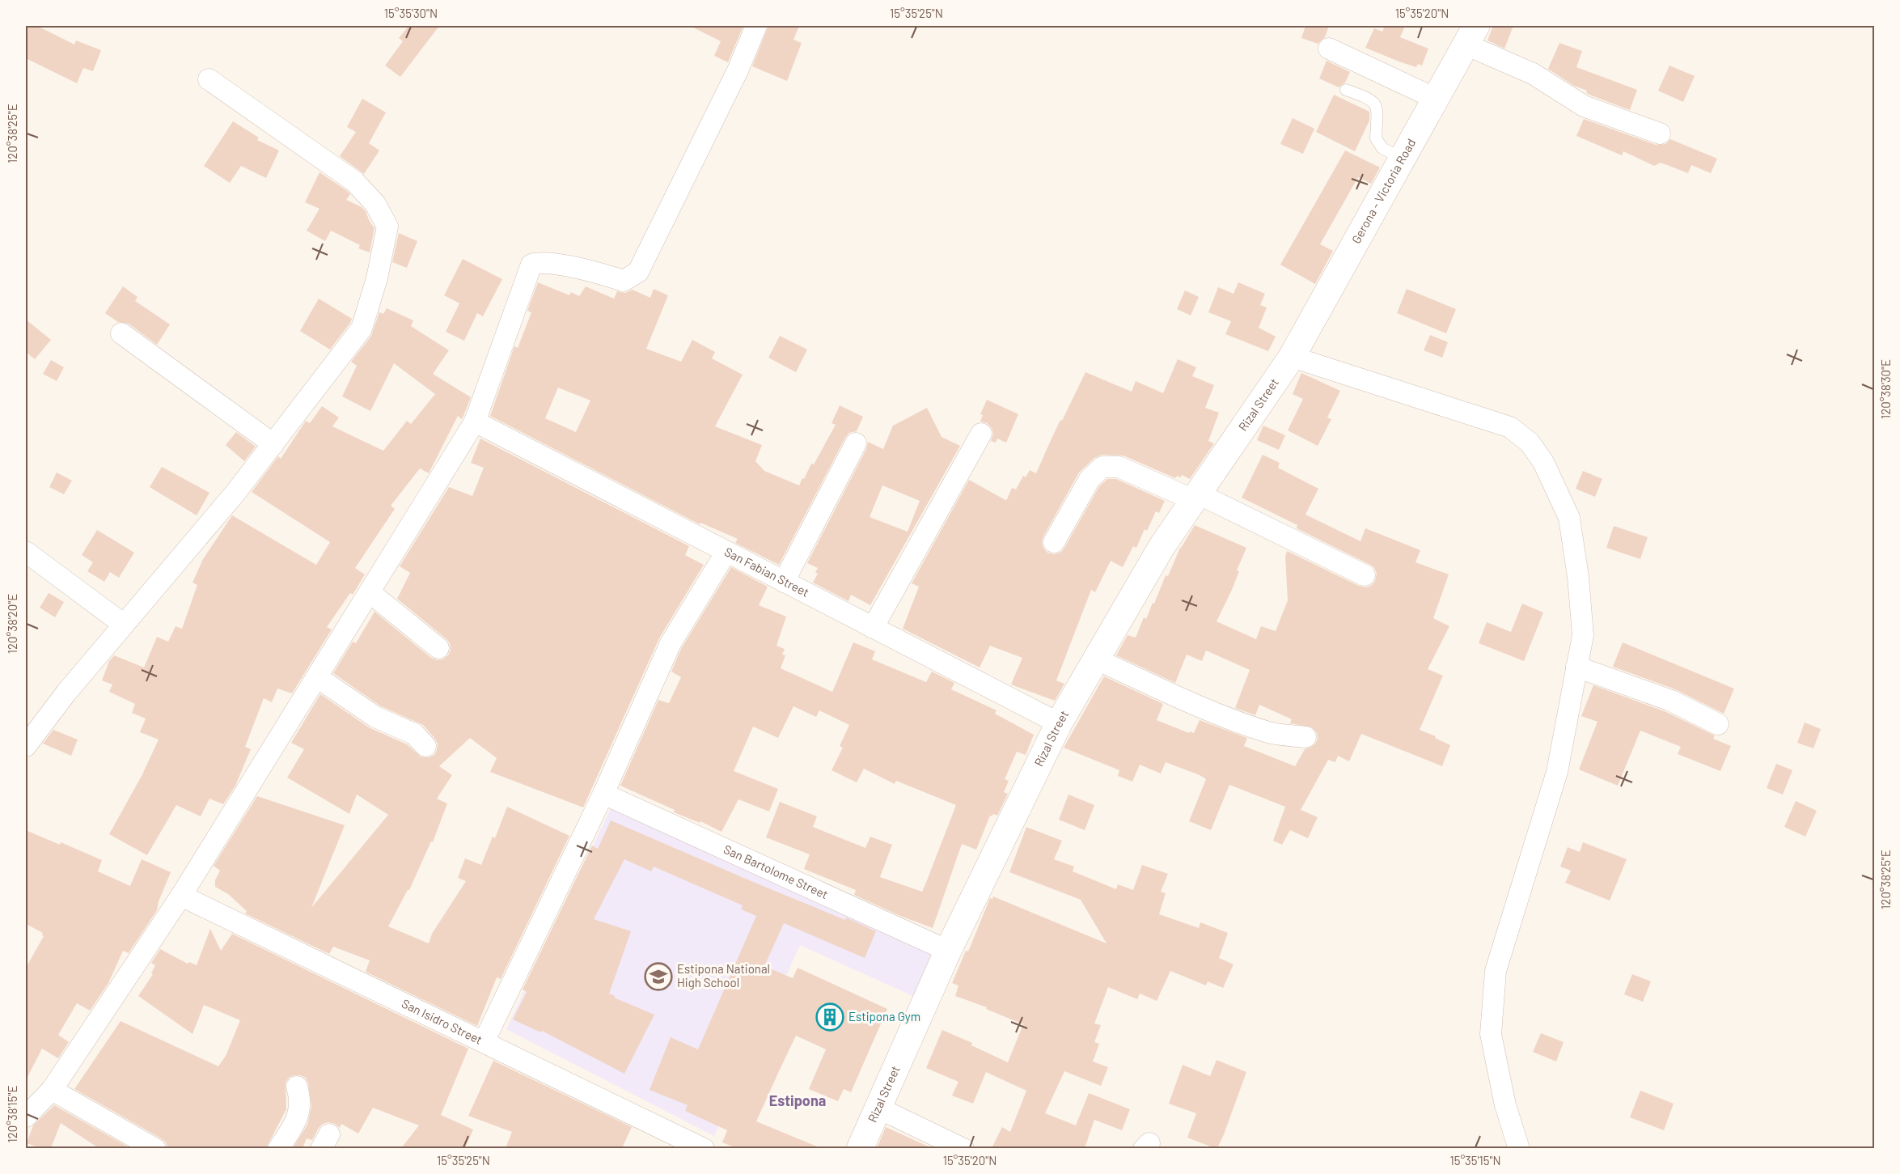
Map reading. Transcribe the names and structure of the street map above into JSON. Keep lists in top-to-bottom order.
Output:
{
  "streets": {
    "main road": ["Gerona - Victoria Road", "Rizal Street"],
    "street": ["San Fabian Street", "San Bartolome Street", "San Isidro Street"]
  },
  "crossings": [
    ["Gerona - Victoria Road", "Rizal Street"],
    ["Rizal Street", "San Fabian Street"],
    ["Rizal Street", "San Bartolome Street"]
  ],
  "districts": ["Estipona"],
  "places": {
    "school or university": ["Estipona National High School"],
    "building": ["Estipona Gym"]
  },
  "coordinates": [
    "15°35'30\"N",
    "15°35'25\"N",
    "15°35'20\"N",
    "120°38'25\"E",
    "120°38'30\"E",
    "120°38'20\"E",
    "120°38'15\"E",
    "15°35'15\"N"
  ]
}
